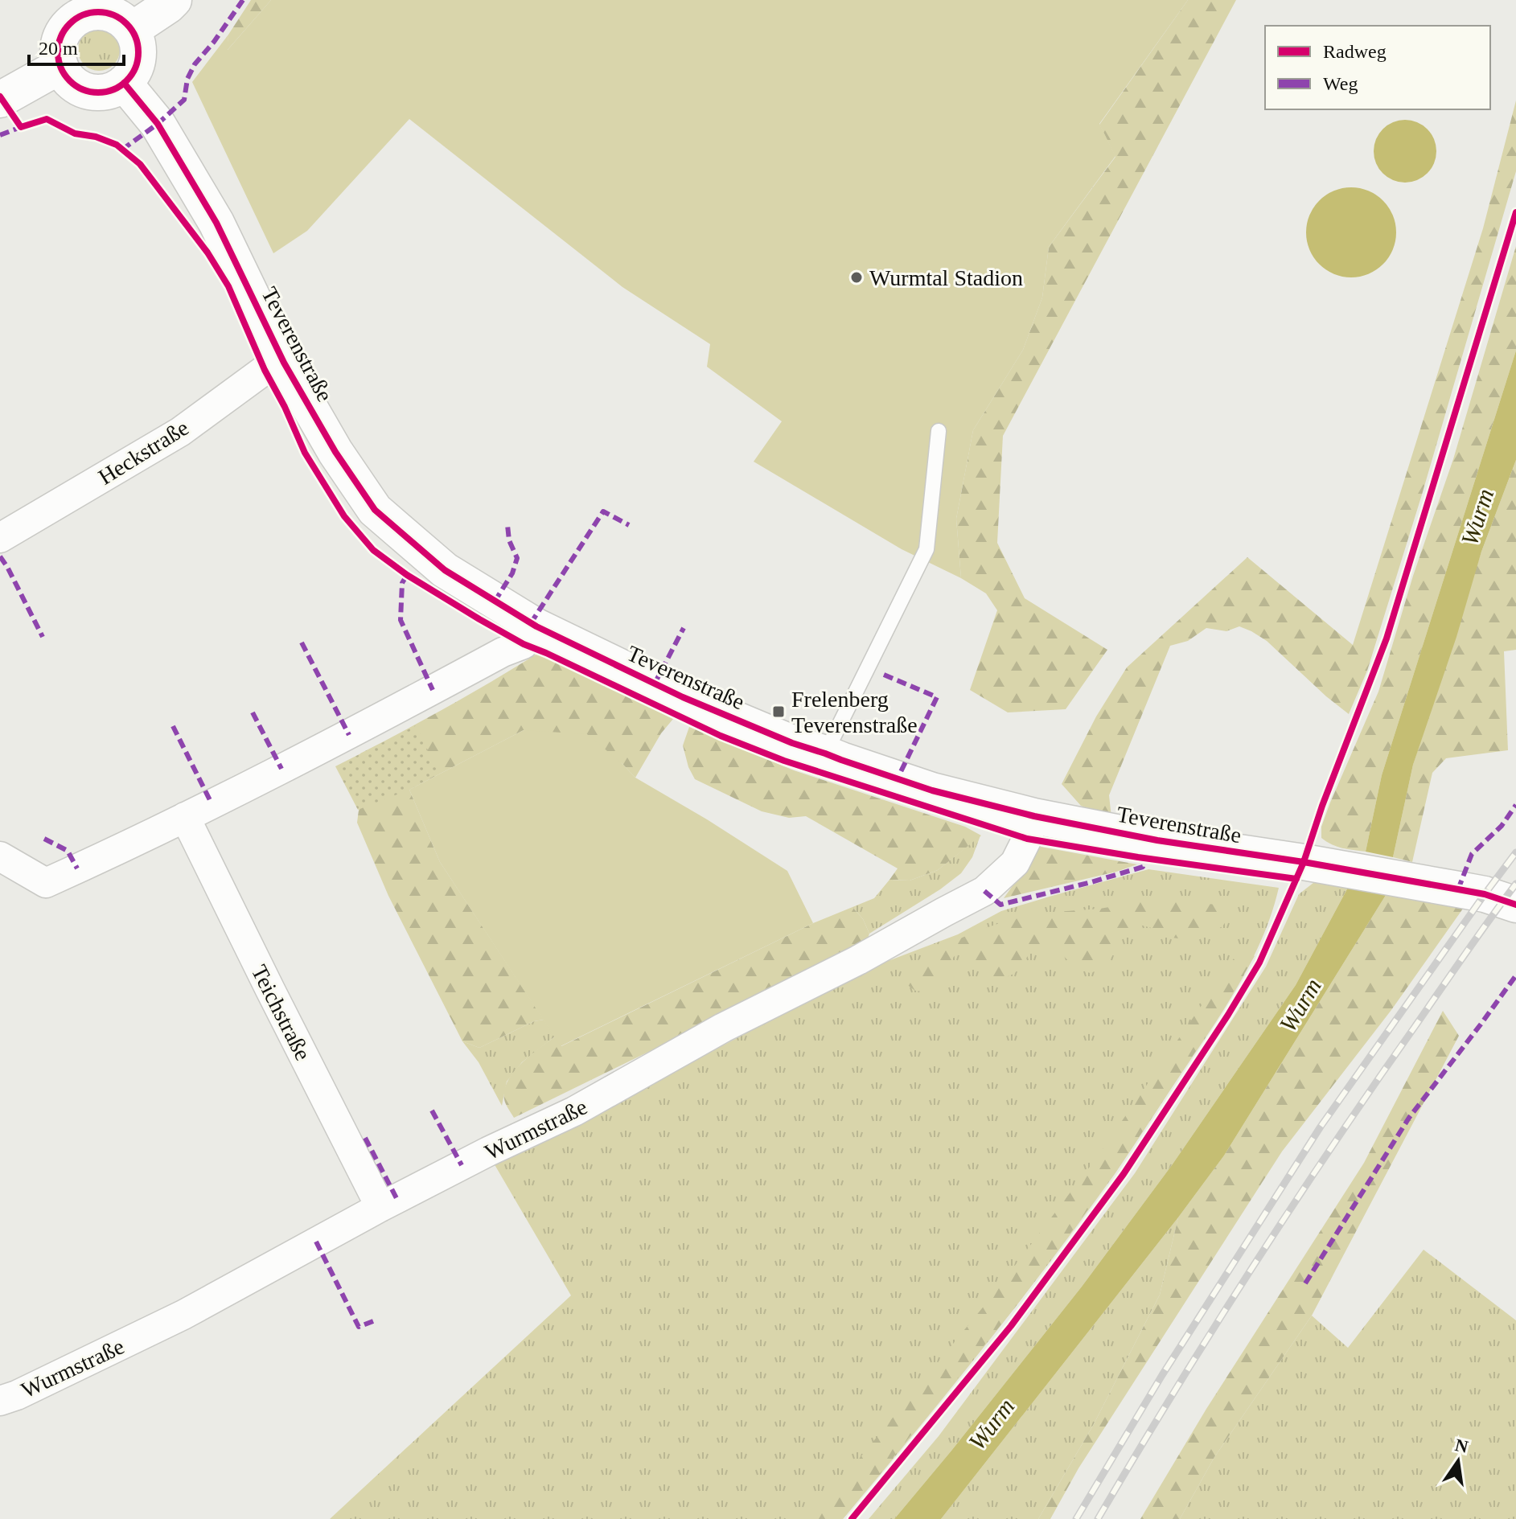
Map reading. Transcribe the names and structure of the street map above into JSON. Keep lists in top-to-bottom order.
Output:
{
  "streets": {
    "street": [
      "Teverenstraße",
      "Heckstraße",
      "Teichstraße",
      "Wurmstraße"
    ]
  },
  "crossings": [
    ["Teverenstraße", "Heckstraße"],
    ["Teverenstraße", "Wurmstraße"],
    ["Teichstraße", "Wurmstraße"]
  ],
  "water": ["Wurm"],
  "places": {
    "other": ["Wurmtal Stadion"],
    "transit": ["Frelenberg Teverenstraße"]
  },
  "legend": ["Radweg", "Weg"],
  "scale_bar": "20 m",
  "north": "top"
}
